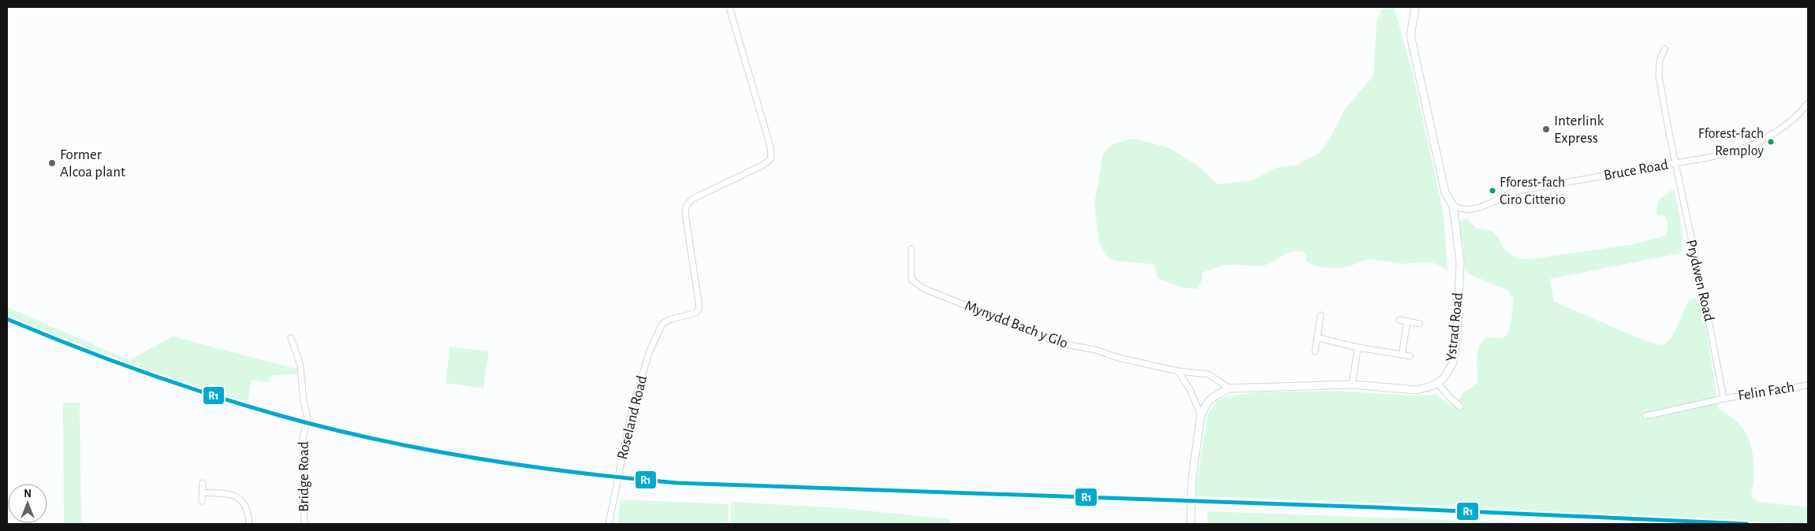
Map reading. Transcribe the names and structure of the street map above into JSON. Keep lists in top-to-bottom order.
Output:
{
  "streets": {
    "street": [
      "Bruce Road",
      "Prydwen Road",
      "Mynydd Bach y Glo",
      "Ystrad Road",
      "Felin Fach",
      "Roseland Road",
      "Bridge Road"
    ]
  },
  "crossings": [
    ["Bruce Road", "Prydwen Road"],
    ["Bruce Road", "Ystrad Road"],
    ["Prydwen Road", "Felin Fach"]
  ],
  "places": [
    "Interlink Express",
    "Fforest-fach Remploy",
    "Former Alcoa plant",
    "Fforest-fach Ciro Citterio"
  ],
  "lines": ["transit line R1"],
  "north": "top"
}
